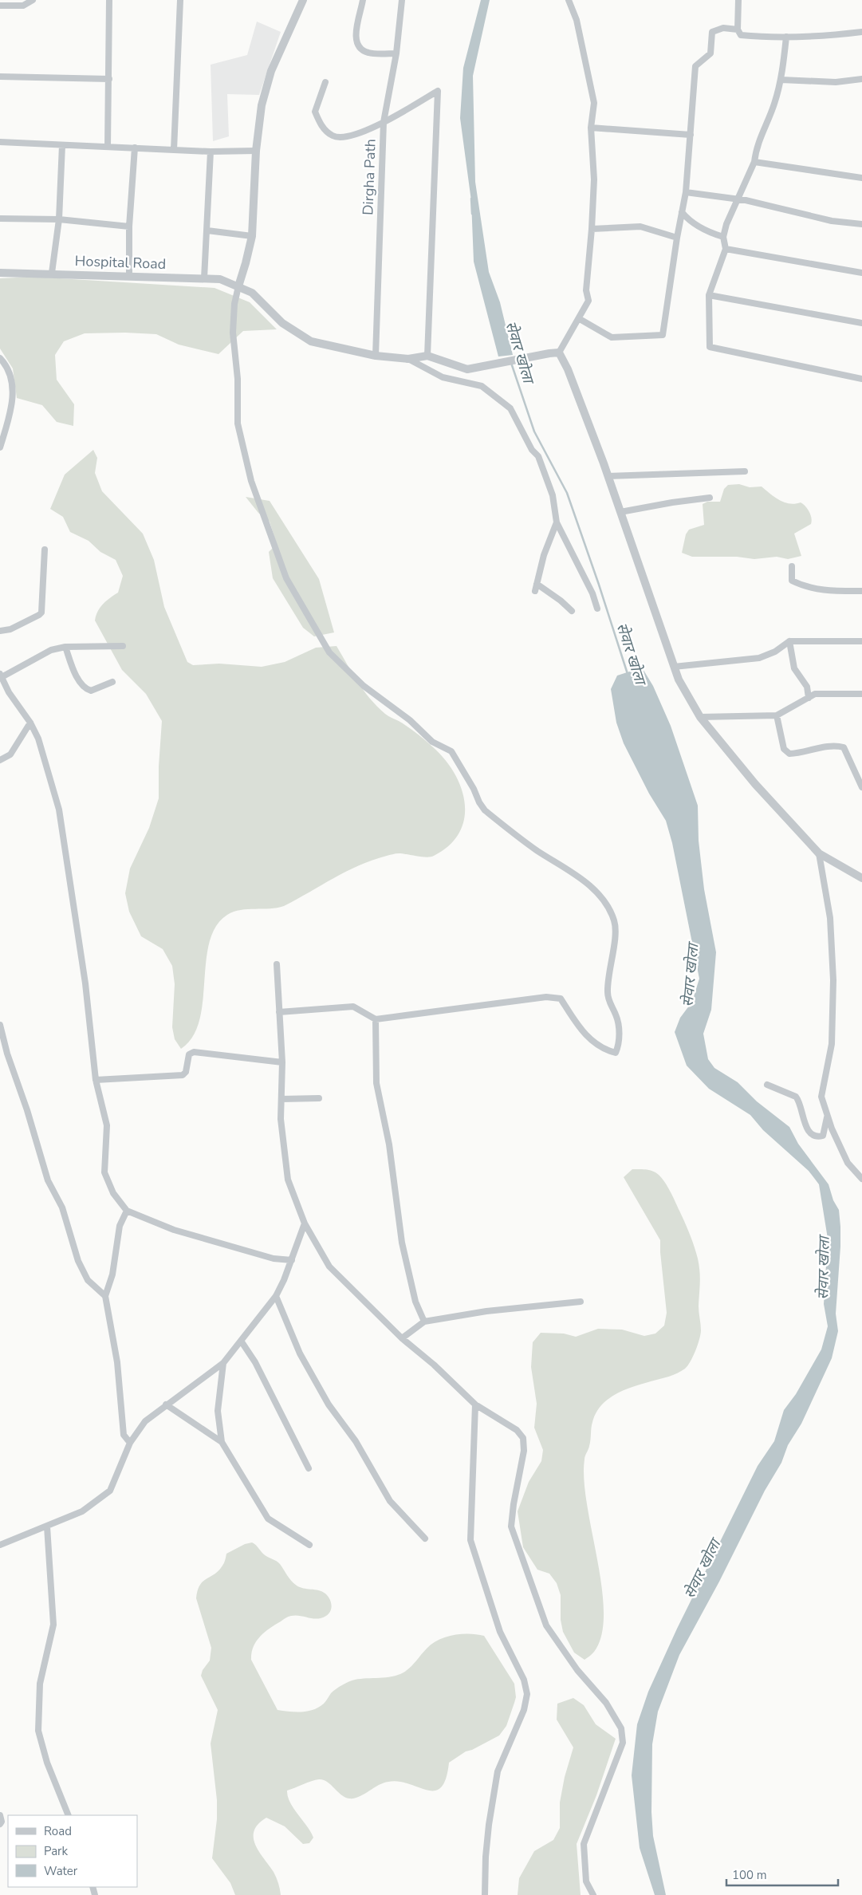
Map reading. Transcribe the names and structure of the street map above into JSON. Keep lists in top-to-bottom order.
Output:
{
  "streets": {
    "street": ["Dirgha Path", "Hospital Road"]
  },
  "crossings": [
    ["Dirgha Path", "Hospital Road"]
  ],
  "water": ["सेवार खोला"],
  "legend": ["Road", "Park", "Water"],
  "scale_bar": "100 m"
}
